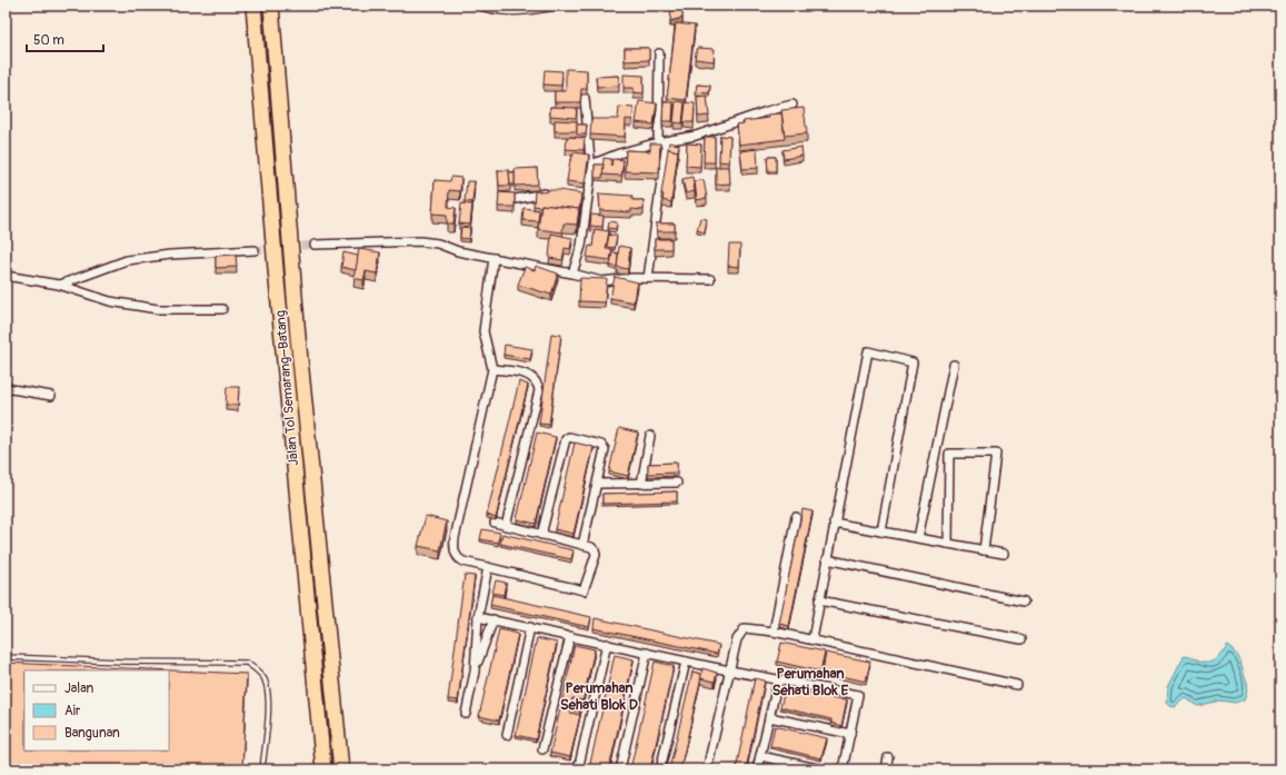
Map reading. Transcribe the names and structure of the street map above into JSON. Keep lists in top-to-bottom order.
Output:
{
  "streets": {
    "highway": ["Jalan Tol Semarang–Batang"]
  },
  "districts": ["Perumahan Sehati Blok E", "Perumahan Sehati Blok D"],
  "legend": ["Jalan", "Air", "Bangunan"],
  "scale_bar": "50 m"
}
